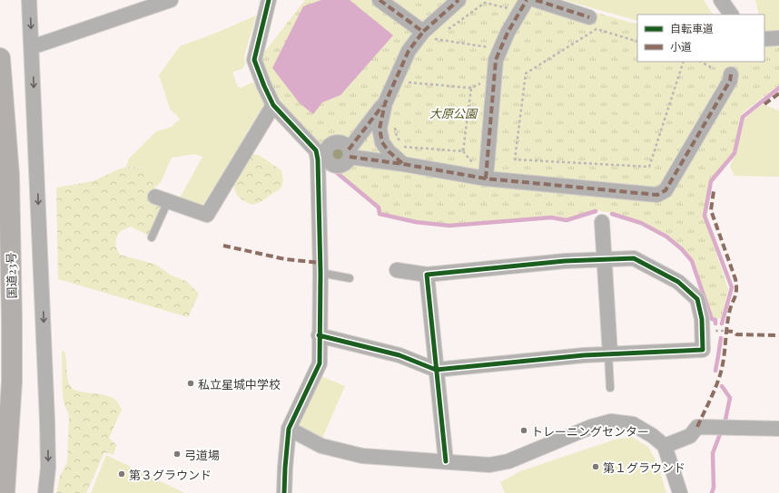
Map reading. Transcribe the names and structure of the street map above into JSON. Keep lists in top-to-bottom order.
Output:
{
  "streets": {
    "highway": ["国道23号"]
  },
  "parks": ["大原公園"],
  "places": [
    "私立星城中学校",
    "トレーニングセンター",
    "弓道場",
    "第１グラウンド",
    "第３グラウンド"
  ],
  "legend": ["自転車道", "小道"]
}
